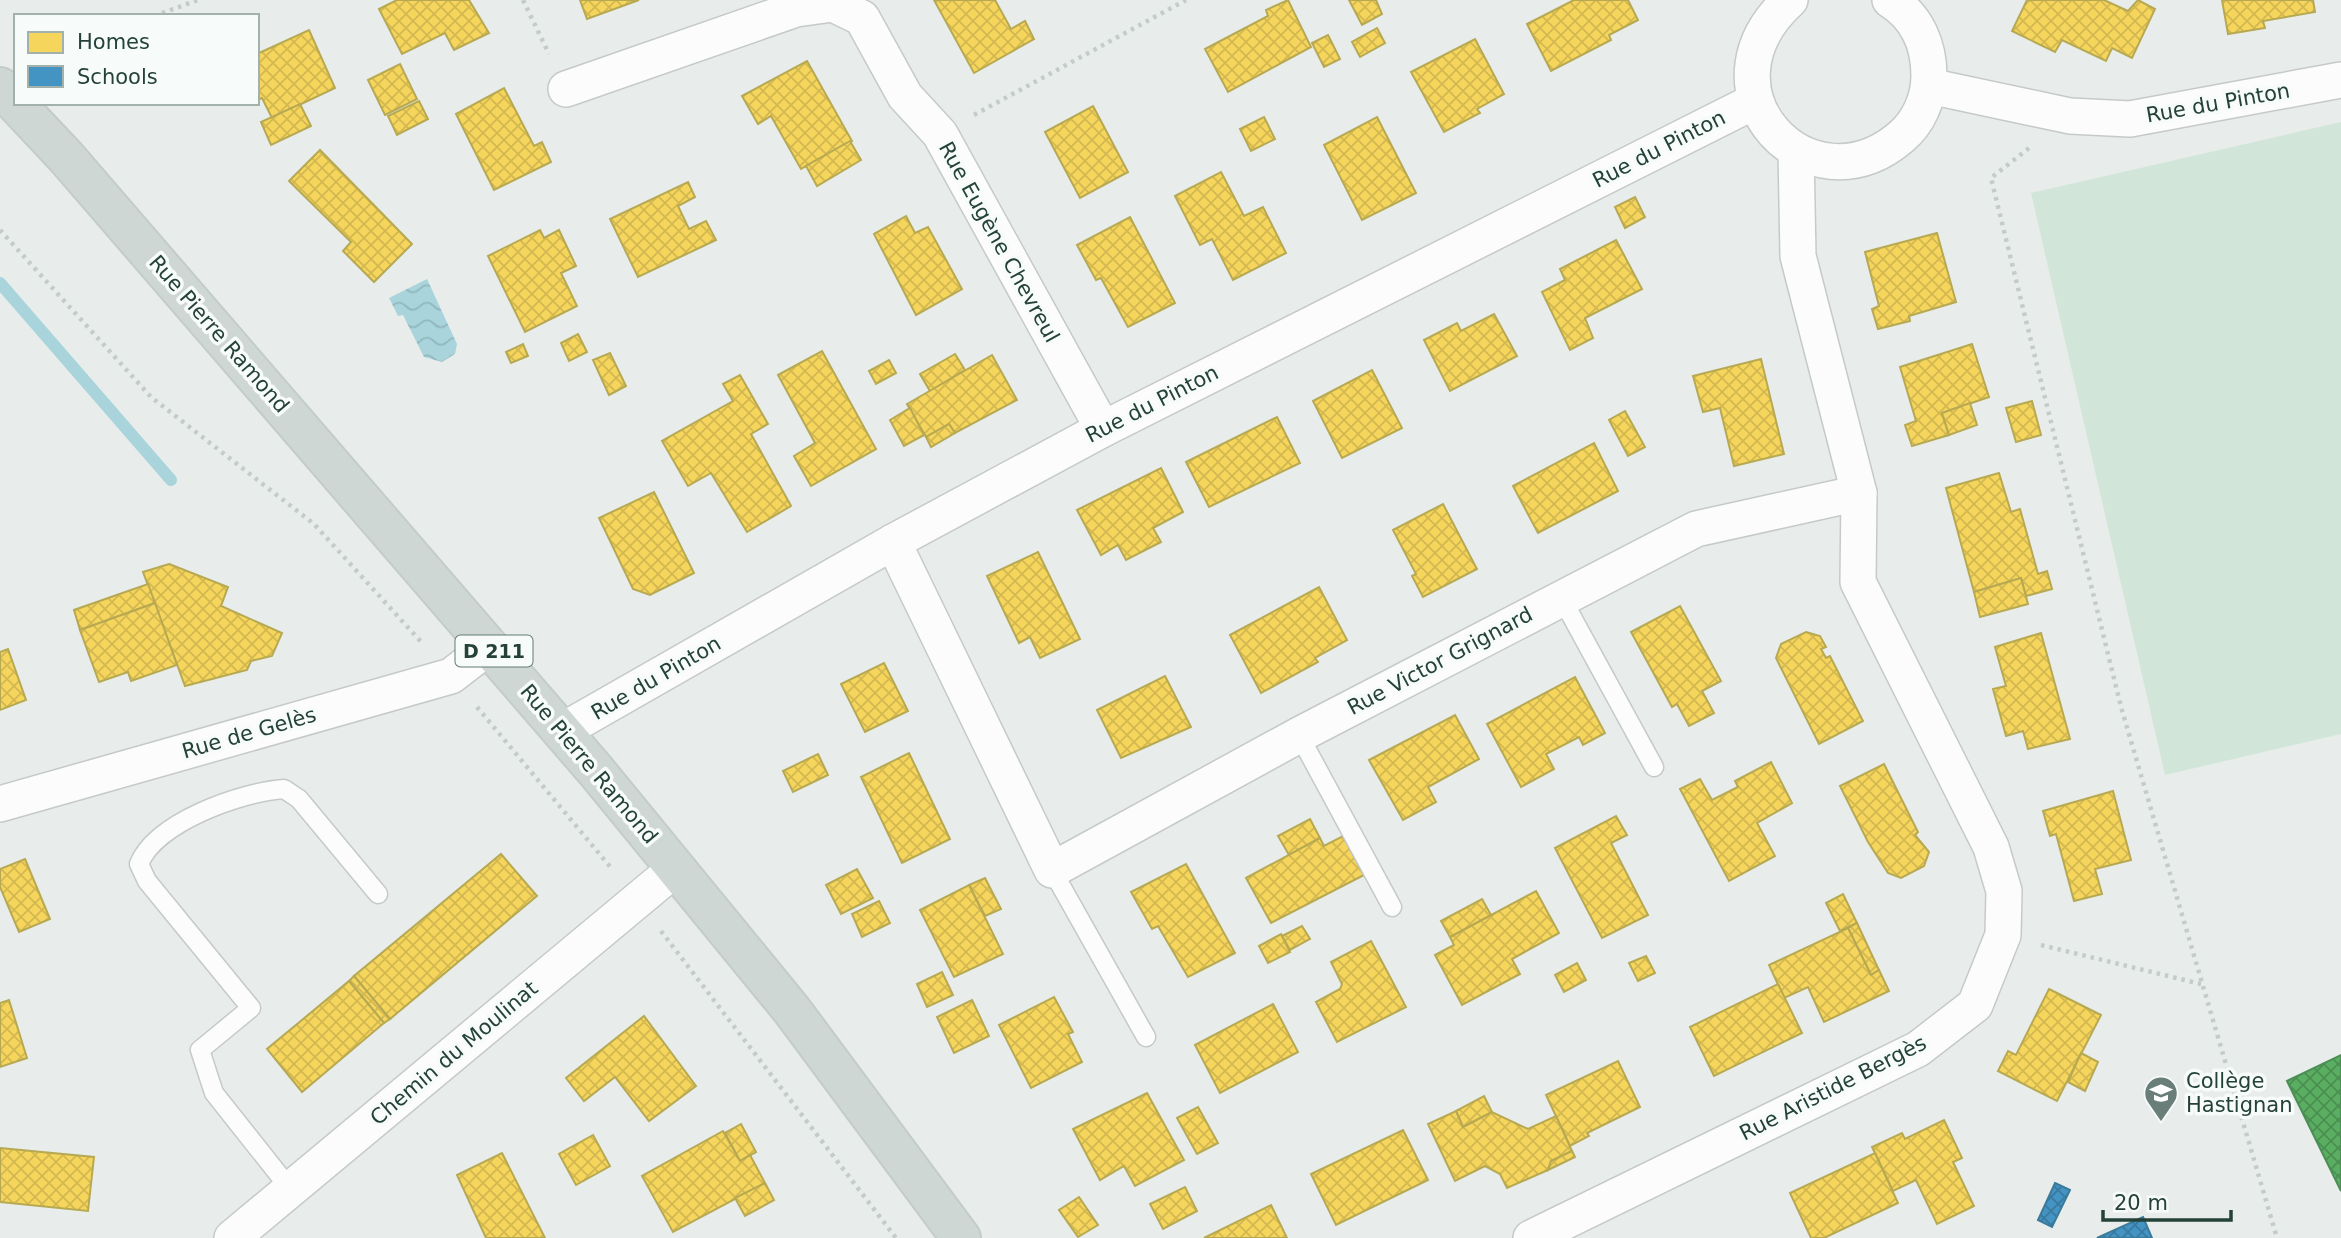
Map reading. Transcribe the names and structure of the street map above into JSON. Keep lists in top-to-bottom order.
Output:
{
  "streets": {
    "main road": ["Rue Pierre Ramond", "D 211"],
    "street": [
      "Rue du Pinton",
      "Rue Eugène Chevreul",
      "Rue Victor Grignard",
      "Rue de Gelès",
      "Chemin du Moulinat",
      "Rue Aristide Bergès"
    ]
  },
  "crossings": [
    ["Rue du Pinton", "Rue Eugène Chevreul"],
    ["Rue du Pinton", "Rue Pierre Ramond"],
    ["Rue Pierre Ramond", "Rue de Gelès"],
    ["Rue Pierre Ramond", "Chemin du Moulinat"],
    ["Rue Victor Grignard", "Rue Aristide Bergès"]
  ],
  "places": {
    "school or university": ["Collège Hastignan"]
  },
  "legend": ["Homes", "Schools"],
  "scale_bar": "20 m"
}
